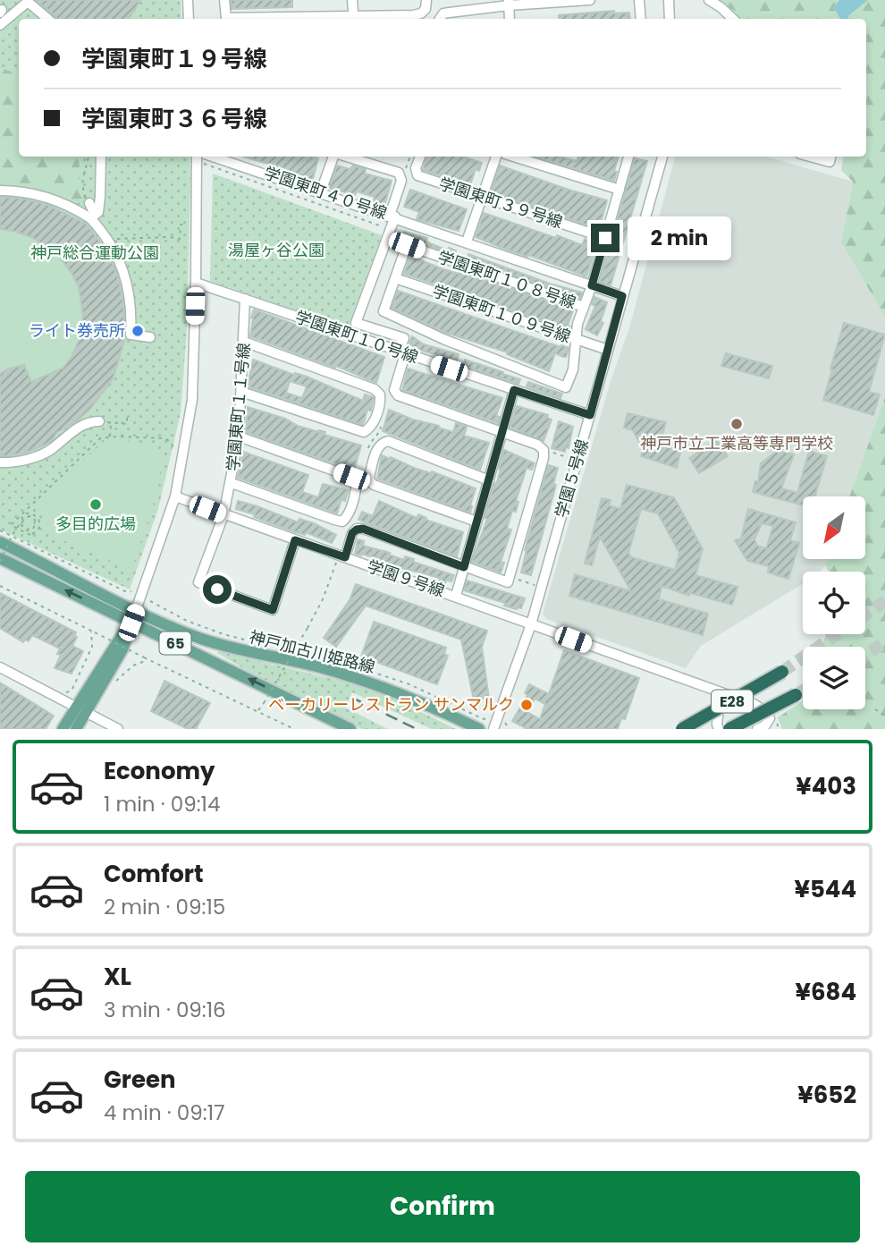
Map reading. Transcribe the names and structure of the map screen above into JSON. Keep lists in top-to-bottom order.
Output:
{
  "streets": {
    "highway": ["E28"],
    "main road": ["65", "神戸加古川姫路線"],
    "street": [
      "学園東町４０号線",
      "学園東町３９号線",
      "学園東町１０８号線",
      "学園東町１０９号線",
      "学園東町１０号線",
      "学園東町１１号線",
      "学園５号線",
      "学園９号線"
    ]
  },
  "crossings": [
    ["学園東町４０号線", "学園東町１０８号線"],
    ["学園東町４０号線", "学園５号線"],
    ["学園東町３９号線", "学園東町１０８号線"],
    ["学園東町１０８号線", "学園東町１０９号線"],
    ["学園東町１０９号線", "学園５号線"],
    ["学園東町１０号線", "学園東町１１号線"],
    ["学園東町１０号線", "学園５号線"],
    ["学園東町１１号線", "学園９号線"],
    ["学園５号線", "学園９号線"]
  ],
  "parks": ["湯屋ヶ谷公園", "神戸総合運動公園"],
  "places": [
    "ライト券売所",
    "神戸市立工業高等専門学校",
    "多目的広場",
    "ベーカリーレストラン サンマルク"
  ],
  "north": "bottom left",
  "page": {
    "banner": ["学園東町１９号線", "学園東町３６号線"],
    "bubble": "2 min",
    "list": [
      {
        "name": "Economy",
        "note": "1 min · 09:14",
        "value": "¥403"
      },
      {
        "name": "Comfort",
        "note": "2 min · 09:15",
        "value": "¥544"
      },
      {
        "name": "XL",
        "note": "3 min · 09:16",
        "value": "¥684"
      },
      {
        "name": "Green",
        "note": "4 min · 09:17",
        "value": "¥652"
      }
    ],
    "buttons": "Confirm"
  }
}
